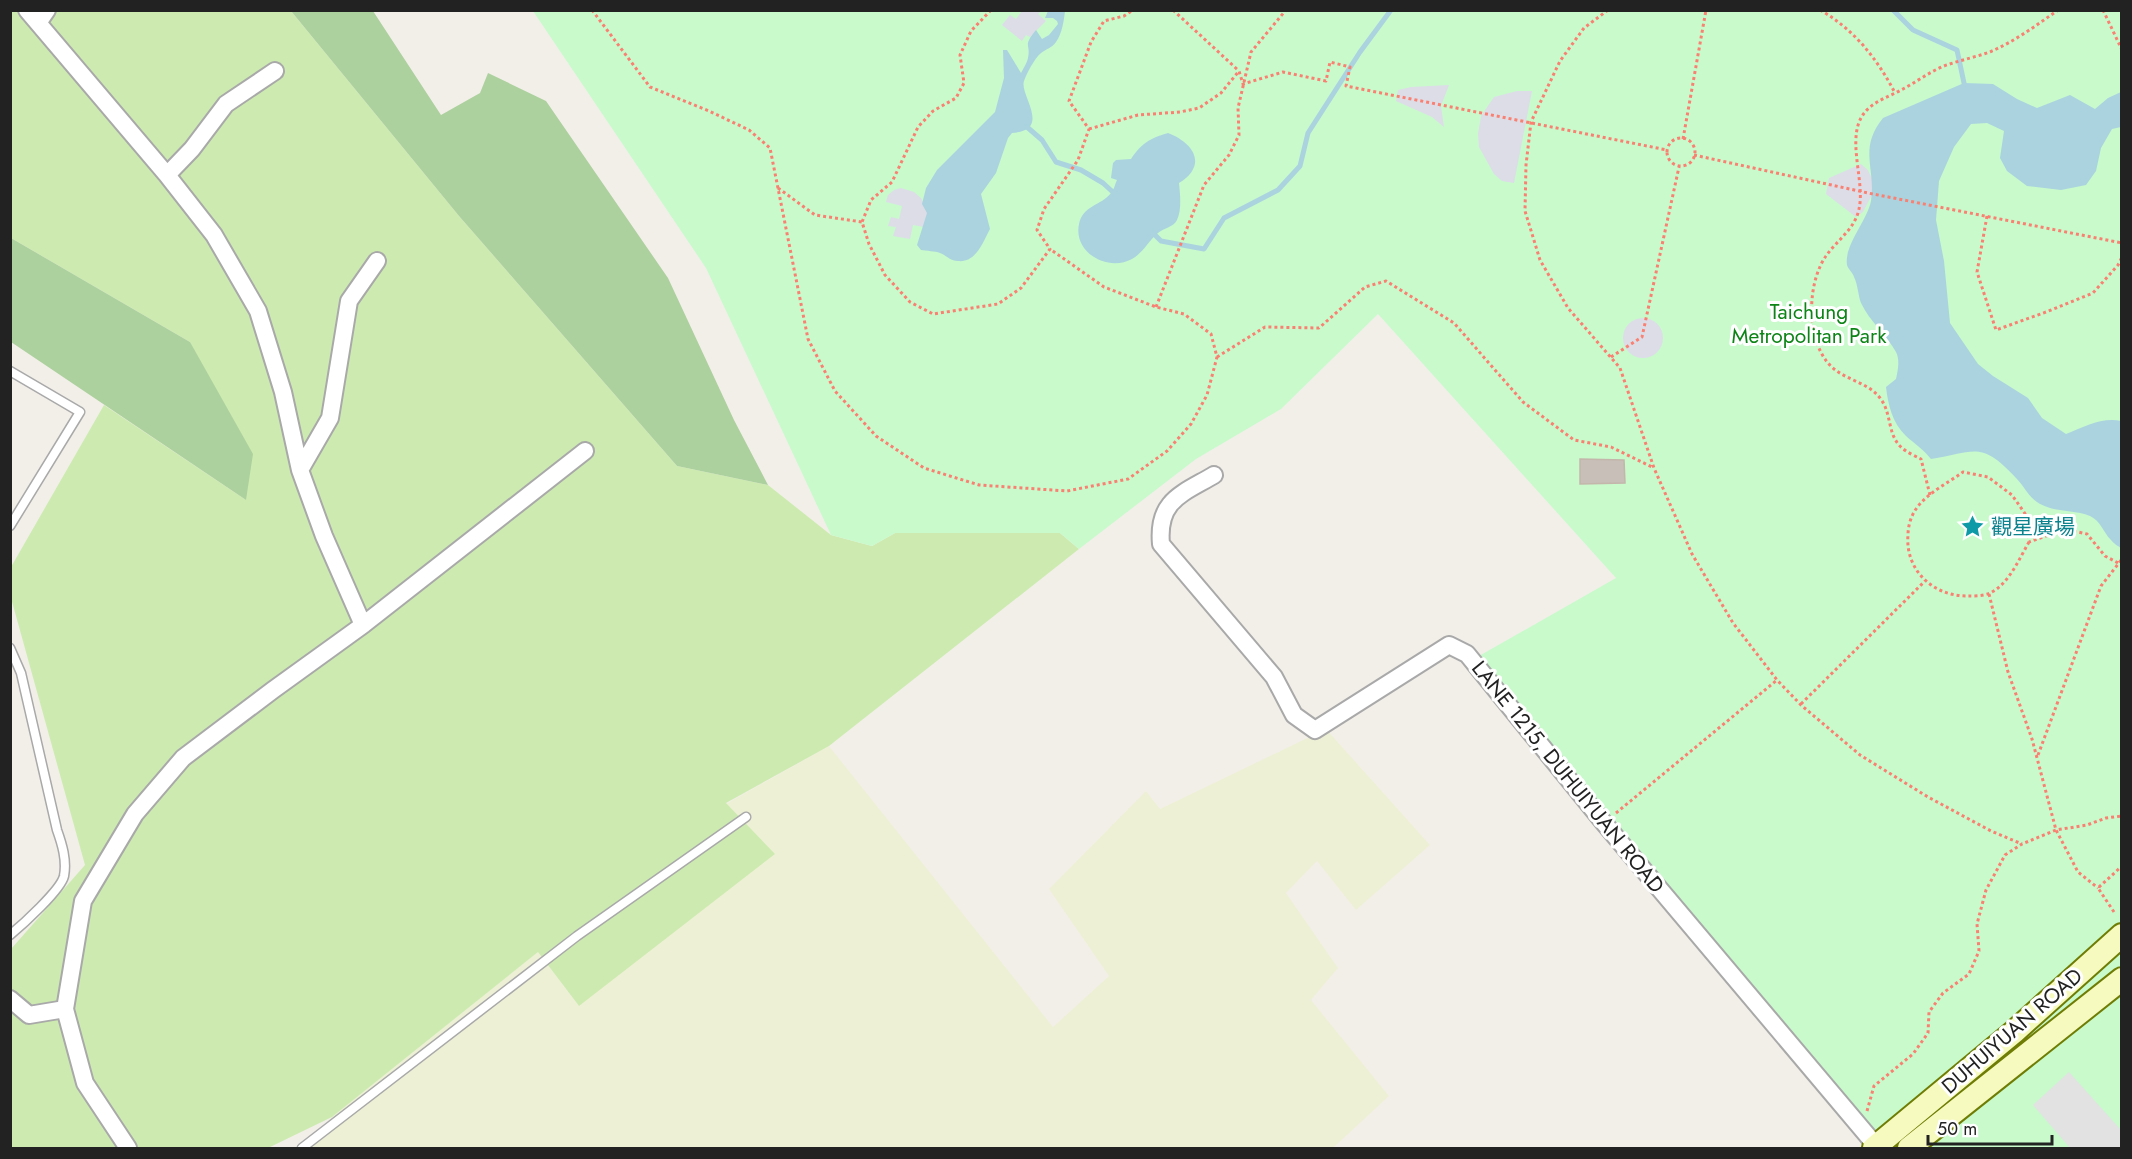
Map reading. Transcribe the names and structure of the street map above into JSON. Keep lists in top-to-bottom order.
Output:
{
  "streets": {
    "street": ["LANE 1215, DUHUIYUAN ROAD", "DUHUIYUAN ROAD"]
  },
  "crossings": [
    ["LANE 1215, DUHUIYUAN ROAD", "DUHUIYUAN ROAD"]
  ],
  "parks": ["Taichung Metropolitan Park"],
  "places": {
    "place": ["觀星廣場"]
  },
  "scale_bar": "50 m"
}
